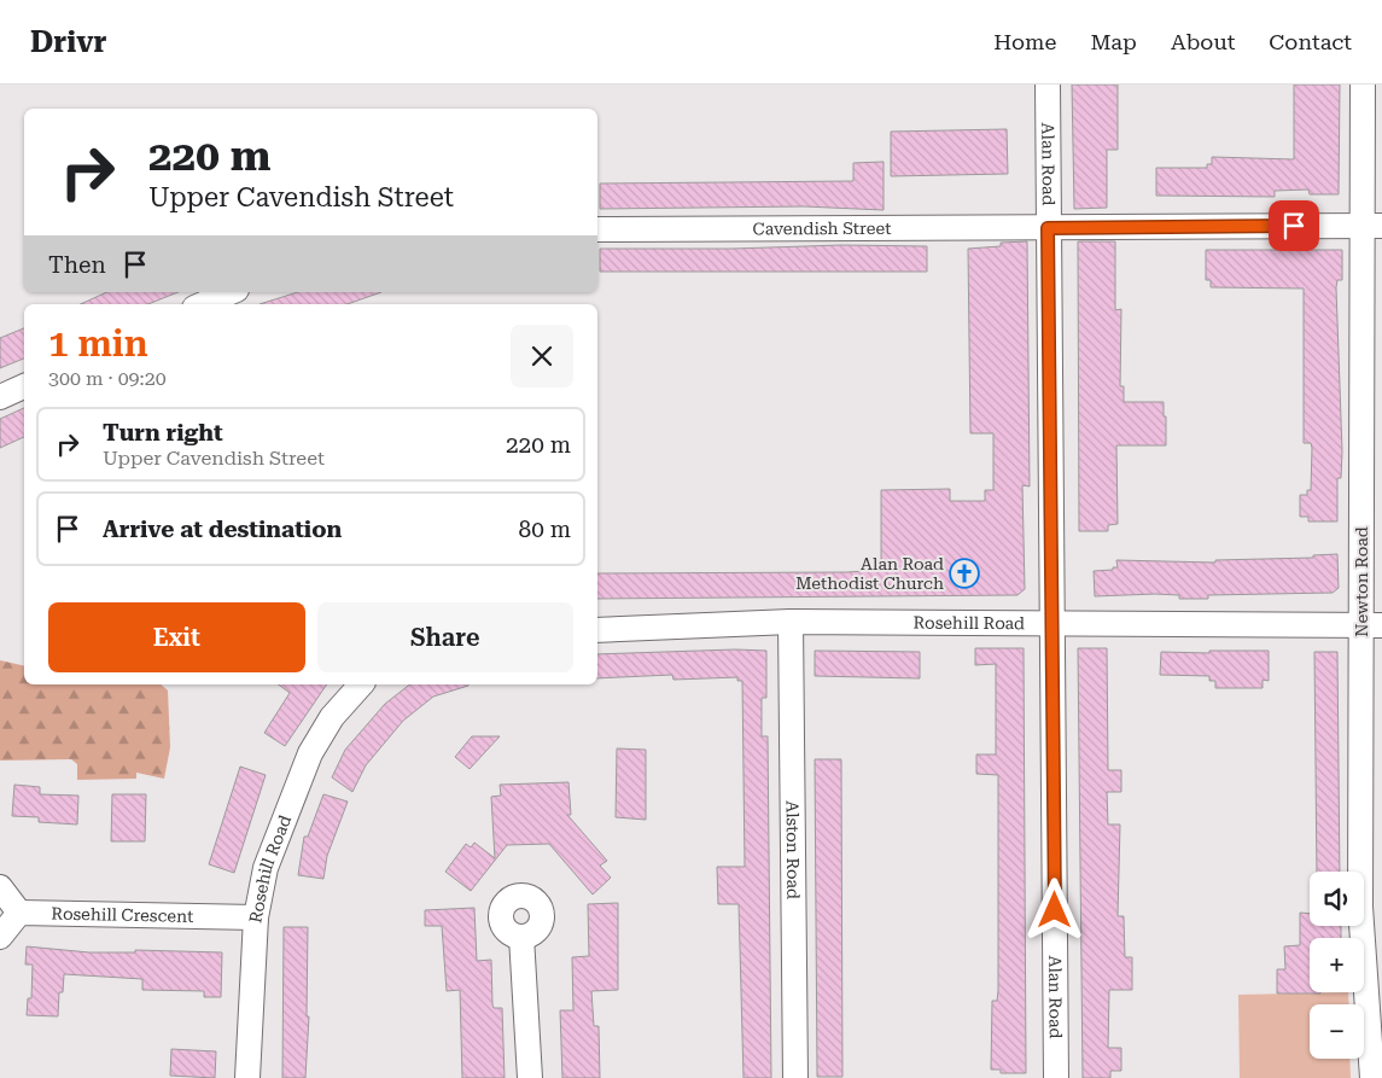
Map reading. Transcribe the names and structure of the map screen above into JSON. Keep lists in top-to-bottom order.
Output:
{
  "streets": {
    "street": [
      "Alan Road",
      "Cavendish Street",
      "Newton Road",
      "Rosehill Road",
      "Alston Road",
      "Rosehill Crescent"
    ]
  },
  "crossings": [
    ["Alan Road", "Cavendish Street"],
    ["Alan Road", "Rosehill Road"],
    ["Cavendish Street", "Newton Road"],
    ["Newton Road", "Rosehill Road"],
    ["Rosehill Road", "Alston Road"],
    ["Rosehill Road", "Rosehill Crescent"]
  ],
  "places": {
    "church": ["Alan Road Methodist Church"]
  },
  "page": {
    "header": "Drivr",
    "nav": [
      "Home",
      "Map",
      "About",
      "Contact"
    ],
    "turn": ["220 m", "Upper Cavendish Street"],
    "then": "Then",
    "heading": ["1 min", "300 m · 09:20"],
    "list": [
      {
        "name": "Turn right",
        "note": "Upper Cavendish Street",
        "value": "220 m"
      },
      {
        "name": "Arrive at destination",
        "value": "80 m"
      }
    ],
    "buttons": ["Exit", "Share"],
    "map_buttons": ["+", "−"]
  }
}
